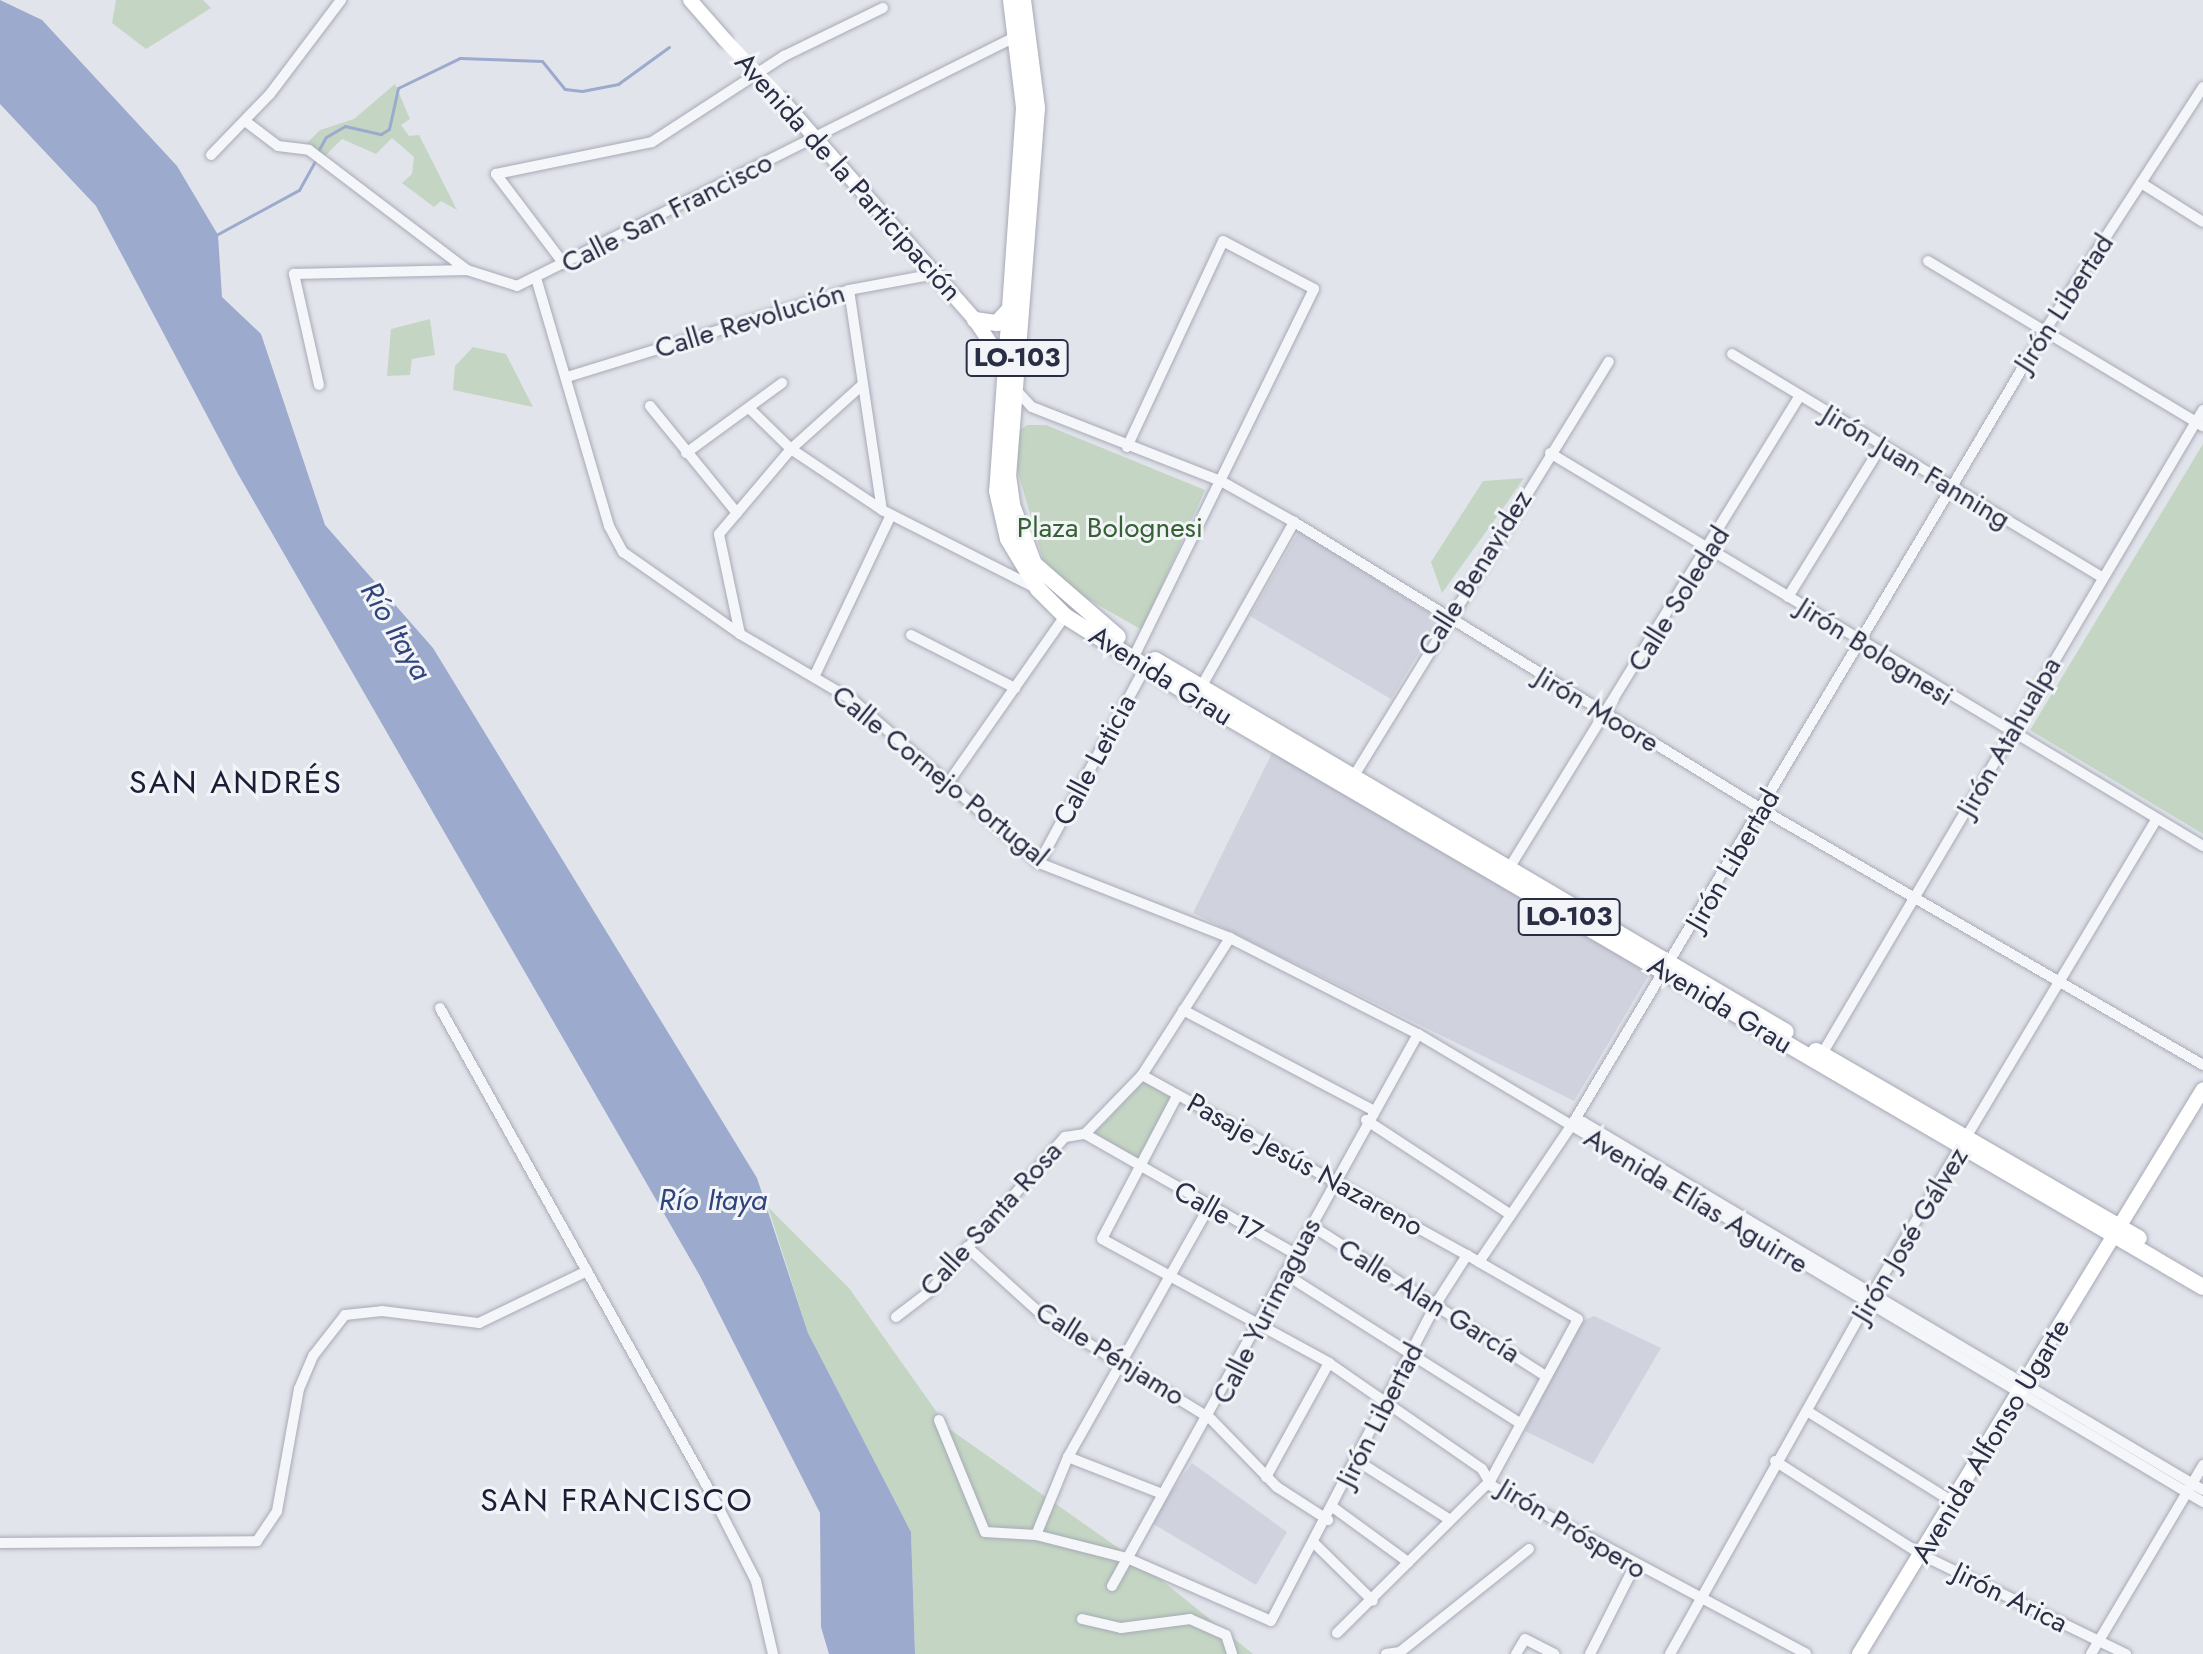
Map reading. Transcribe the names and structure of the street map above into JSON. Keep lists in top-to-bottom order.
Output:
{
  "streets": {
    "main road": [
      "Avenida de la Participación",
      "LO-103",
      "Avenida Grau",
      "Avenida Alfonso Ugarte"
    ],
    "street": [
      "Calle San Francisco",
      "Jirón Libertad",
      "Calle Revolución",
      "Jirón Juan Fanning",
      "Calle Benavidez",
      "Calle Soledad",
      "Jirón Bolognesi",
      "Jirón Moore",
      "Jirón Atahualpa",
      "Calle Leticia",
      "Calle Cornejo Portugal",
      "Pasaje Jesús Nazareno",
      "Avenida Elías Aguirre",
      "Calle 17",
      "Calle Santa Rosa",
      "Jirón José Gálvez",
      "Calle Alan García",
      "Calle Yurimaguas",
      "Calle Pénjamo",
      "Jirón Próspero",
      "Jirón Arica"
    ]
  },
  "crossings": [
    ["Avenida de la Participación", "Calle San Francisco"],
    ["Avenida de la Participación", "Calle Revolución"],
    ["Avenida de la Participación", "LO-103"],
    ["Avenida de la Participación", "Avenida Grau"],
    ["Avenida de la Participación", "Jirón Moore"],
    ["Calle San Francisco", "LO-103"],
    ["Calle San Francisco", "Calle Cornejo Portugal"],
    ["Jirón Libertad", "Jirón Juan Fanning"],
    ["Jirón Libertad", "Jirón Bolognesi"],
    ["Jirón Libertad", "Avenida Grau"],
    ["Jirón Libertad", "Jirón Moore"],
    ["Jirón Libertad", "Calle Cornejo Portugal"],
    ["Jirón Libertad", "Pasaje Jesús Nazareno"],
    ["Jirón Libertad", "Avenida Elías Aguirre"],
    ["Jirón Libertad", "Calle Alan García"],
    ["Jirón Libertad", "Calle Yurimaguas"],
    ["Jirón Libertad", "Calle Pénjamo"],
    ["Jirón Libertad", "Jirón Próspero"],
    ["Calle Revolución", "Calle Cornejo Portugal"],
    ["LO-103", "Avenida Grau"],
    ["LO-103", "Jirón Moore"],
    ["LO-103", "Calle Leticia"],
    ["Jirón Juan Fanning", "Calle Soledad"],
    ["Jirón Juan Fanning", "Jirón Atahualpa"],
    ["Calle Benavidez", "Jirón Bolognesi"],
    ["Calle Benavidez", "Avenida Grau"],
    ["Calle Benavidez", "Jirón Moore"],
    ["Calle Soledad", "Jirón Bolognesi"],
    ["Calle Soledad", "Avenida Grau"],
    ["Calle Soledad", "Jirón Moore"],
    ["Jirón Bolognesi", "Jirón Atahualpa"],
    ["Jirón Bolognesi", "Jirón José Gálvez"],
    ["Avenida Grau", "Jirón Moore"],
    ["Avenida Grau", "Jirón Atahualpa"],
    ["Avenida Grau", "Calle Leticia"],
    ["Avenida Grau", "Jirón José Gálvez"],
    ["Avenida Grau", "Avenida Alfonso Ugarte"],
    ["Jirón Moore", "Jirón Atahualpa"],
    ["Jirón Moore", "Calle Leticia"],
    ["Jirón Moore", "Jirón José Gálvez"],
    ["Calle Leticia", "Calle Cornejo Portugal"],
    ["Calle Cornejo Portugal", "Avenida Elías Aguirre"],
    ["Calle Cornejo Portugal", "Calle Santa Rosa"],
    ["Calle Cornejo Portugal", "Calle Yurimaguas"],
    ["Pasaje Jesús Nazareno", "Calle Santa Rosa"],
    ["Pasaje Jesús Nazareno", "Calle Yurimaguas"],
    ["Avenida Elías Aguirre", "Jirón José Gálvez"],
    ["Avenida Elías Aguirre", "Avenida Alfonso Ugarte"],
    ["Calle 17", "Calle Santa Rosa"],
    ["Calle 17", "Calle Yurimaguas"],
    ["Calle 17", "Jirón Próspero"],
    ["Calle Santa Rosa", "Calle Pénjamo"],
    ["Jirón José Gálvez", "Jirón Próspero"],
    ["Jirón José Gálvez", "Jirón Arica"],
    ["Calle Alan García", "Calle Yurimaguas"],
    ["Calle Yurimaguas", "Calle Pénjamo"],
    ["Calle Yurimaguas", "Jirón Próspero"],
    ["Avenida Alfonso Ugarte", "Jirón Arica"]
  ],
  "districts": ["SAN ANDRÉS", "SAN FRANCISCO"],
  "water": ["Río Itaya"],
  "parks": ["Plaza Bolognesi"]
}
